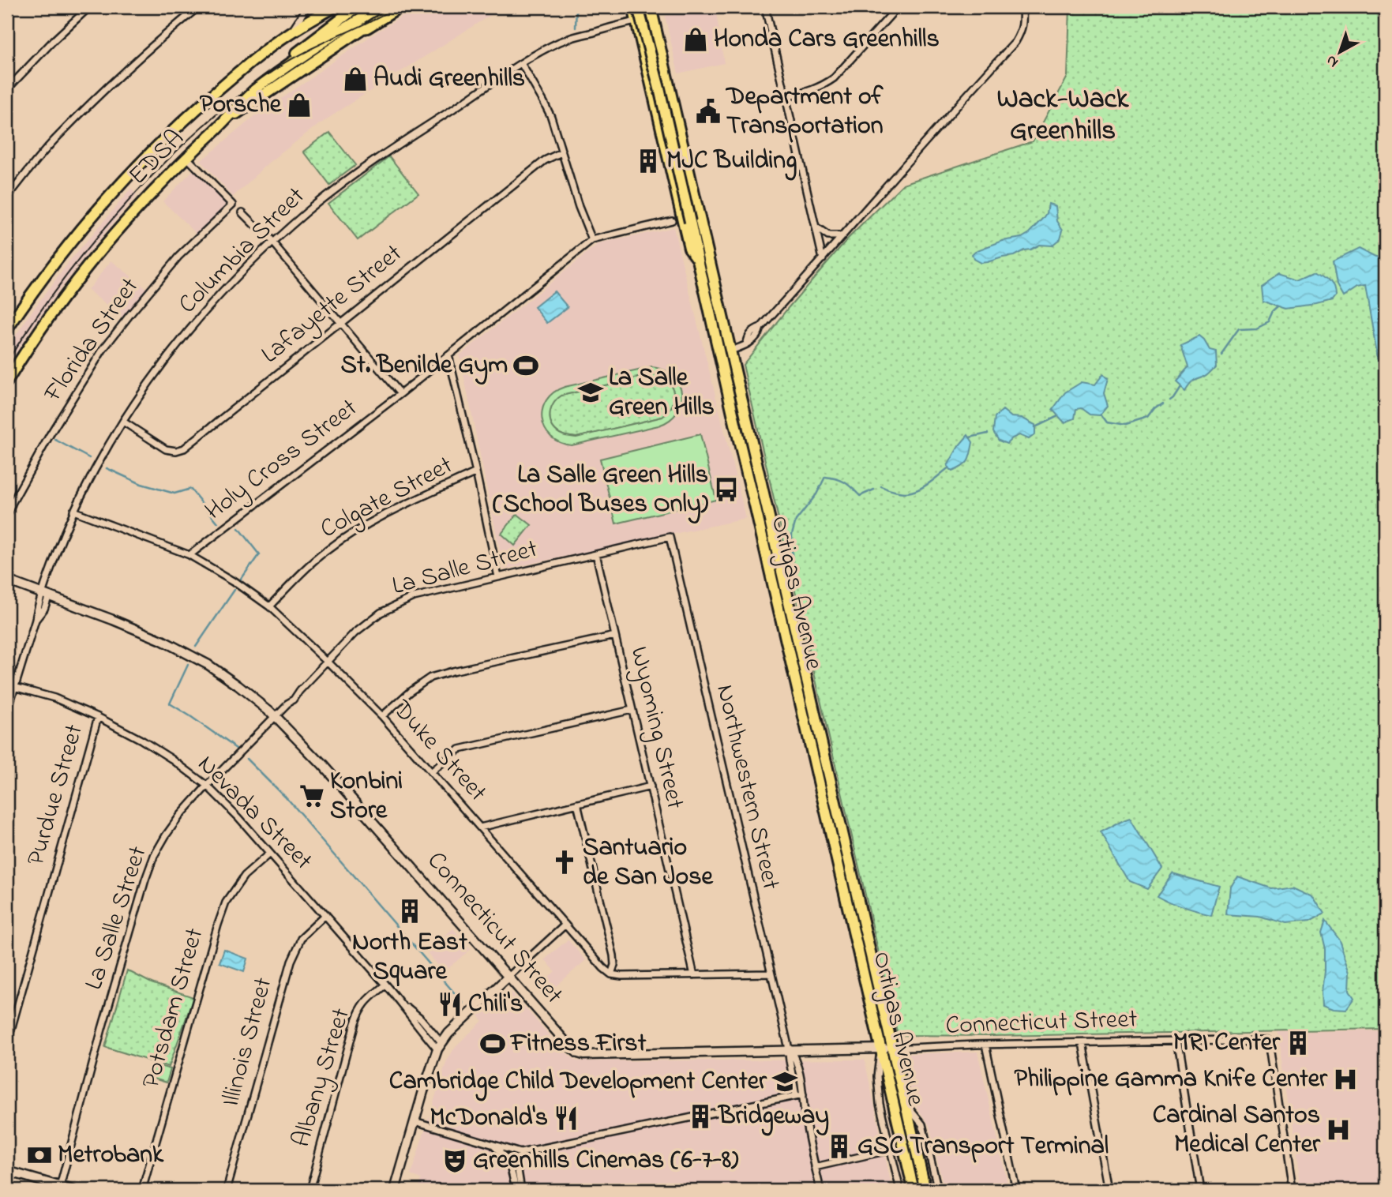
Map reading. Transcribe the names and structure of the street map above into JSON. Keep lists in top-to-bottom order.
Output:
{
  "streets": {
    "main road": ["EDSA", "Ortigas Avenue"],
    "street": [
      "Columbia Street",
      "Lafayette Street",
      "Florida Street",
      "Holy Cross Street",
      "Colgate Street",
      "La Salle Street",
      "Wyoming Street",
      "Duke Street",
      "Northwestern Street",
      "Purdue Street",
      "Nevada Street",
      "Connecticut Street",
      "Potsdam Street",
      "Illinois Street",
      "Albany Street"
    ]
  },
  "crossings": [
    ["EDSA", "Florida Street"],
    ["Columbia Street", "Lafayette Street"],
    ["Columbia Street", "Ortigas Avenue"],
    ["Columbia Street", "Duke Street"],
    ["Columbia Street", "Nevada Street"],
    ["Columbia Street", "Connecticut Street"],
    ["Holy Cross Street", "Duke Street"],
    ["Colgate Street", "Duke Street"],
    ["La Salle Street", "Wyoming Street"],
    ["La Salle Street", "Duke Street"],
    ["La Salle Street", "Northwestern Street"],
    ["La Salle Street", "Nevada Street"],
    ["La Salle Street", "Connecticut Street"],
    ["Ortigas Avenue", "Connecticut Street"],
    ["Northwestern Street", "Connecticut Street"],
    ["Purdue Street", "Nevada Street"],
    ["Nevada Street", "Potsdam Street"],
    ["Nevada Street", "Illinois Street"],
    ["Nevada Street", "Albany Street"]
  ],
  "districts": ["Wack-Wack Greenhills"],
  "places": {
    "shop": ["Honda Cars Greenhills", "Audi Greenhills", "Porsche"],
    "public building": ["Department of Transportation"],
    "building": [
      "MJC Building",
      "North East Square",
      "MRI Center",
      "Bridgeway",
      "GSC Transport Terminal"
    ],
    "sports": ["St. Benilde Gym", "Fitness First"],
    "school or university": ["La Salle Green Hills", "Cambridge Child Development Center"],
    "bus stop": ["La Salle Green Hills (School Buses Only)"],
    "supermarket": ["Konbini Store"],
    "church": ["Santuario de San Jose"],
    "restaurant": ["Chili's", "McDonald's"],
    "hospital": ["Philippine Gamma Knife Center", "Cardinal Santos Medical Center"],
    "bank": ["Metrobank"],
    "theatre": ["Greenhills Cinemas (6-7-8)"]
  },
  "north": "bottom left"
}
